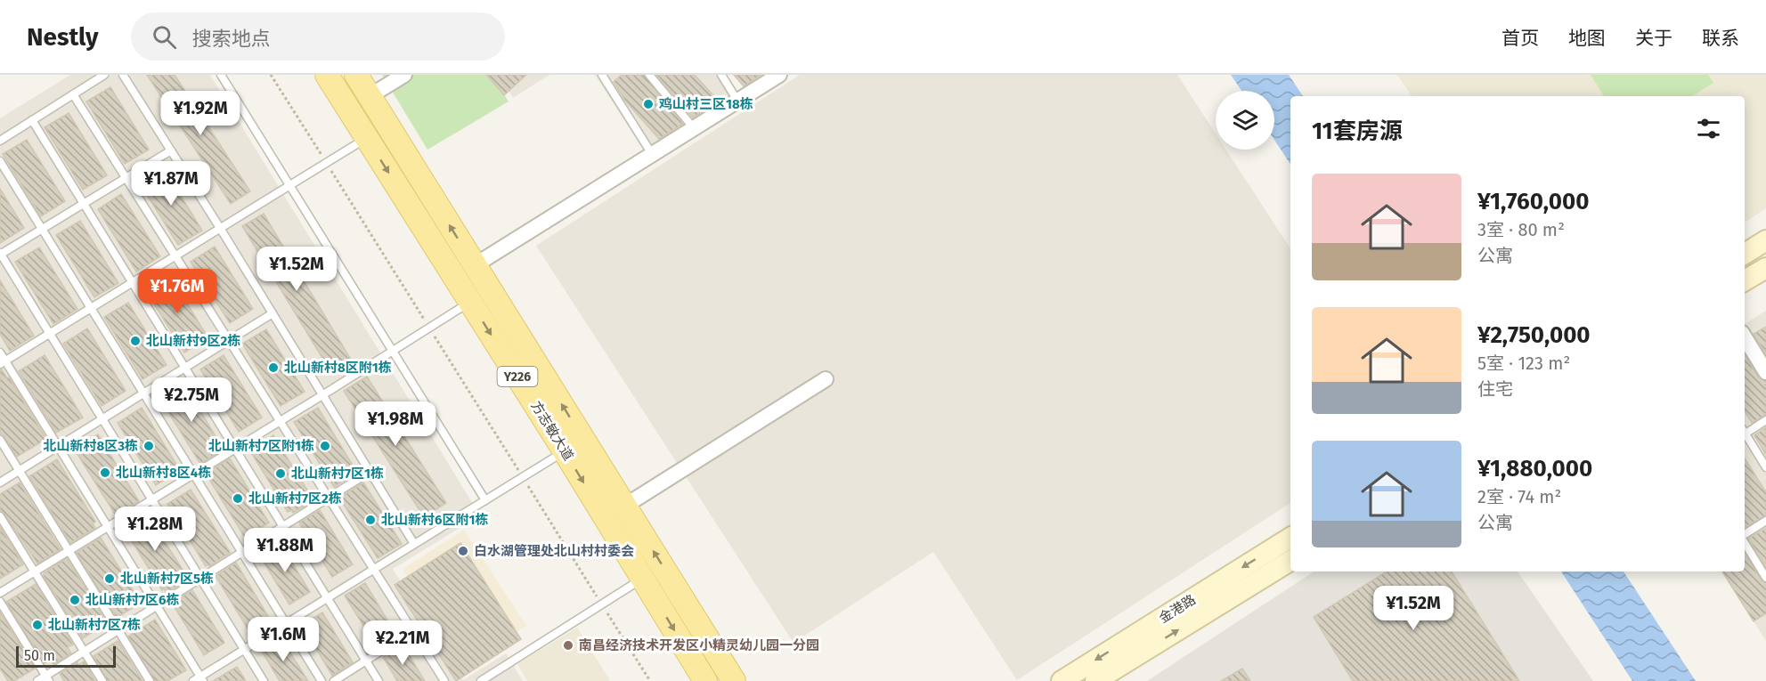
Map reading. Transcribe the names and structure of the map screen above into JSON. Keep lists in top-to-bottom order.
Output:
{
  "streets": {
    "main road": ["Y226", "方志敏大道", "金港路"]
  },
  "places": [
    "鸡山村三区18栋",
    "北山新村9区2栋",
    "北山新村8区附1栋",
    "北山新村8区3栋",
    "北山新村7区附1栋",
    "北山新村8区4栋",
    "北山新村7区1栋",
    "北山新村7区2栋",
    "北山新村6区附1栋",
    "白水湖管理处北山村村委会",
    "北山新村7区5栋",
    "北山新村7区6栋",
    "北山新村7区7栋",
    "南昌经济技术开发区小精灵幼儿园一分园"
  ],
  "scale_bar": "50 m",
  "page": {
    "header": "Nestly",
    "search": "搜索地点",
    "nav": [
      "首页",
      "地图",
      "关于",
      "联系"
    ],
    "price": [
      "¥1.92M",
      "¥1.87M",
      "¥1.52M",
      "¥1.76M",
      "¥2.75M",
      "¥1.98M",
      "¥1.28M",
      "¥1.88M",
      "¥1.52M",
      "¥1.6M",
      "¥2.21M"
    ],
    "heading": "11套房源",
    "list": [
      {
        "name": "¥1,760,000",
        "note": "3室 · 80 m² · 公寓"
      },
      {
        "name": "¥2,750,000",
        "note": "5室 · 123 m² · 住宅"
      },
      {
        "name": "¥1,880,000",
        "note": "2室 · 74 m² · 公寓"
      }
    ],
    "scale": "50 m"
  }
}
